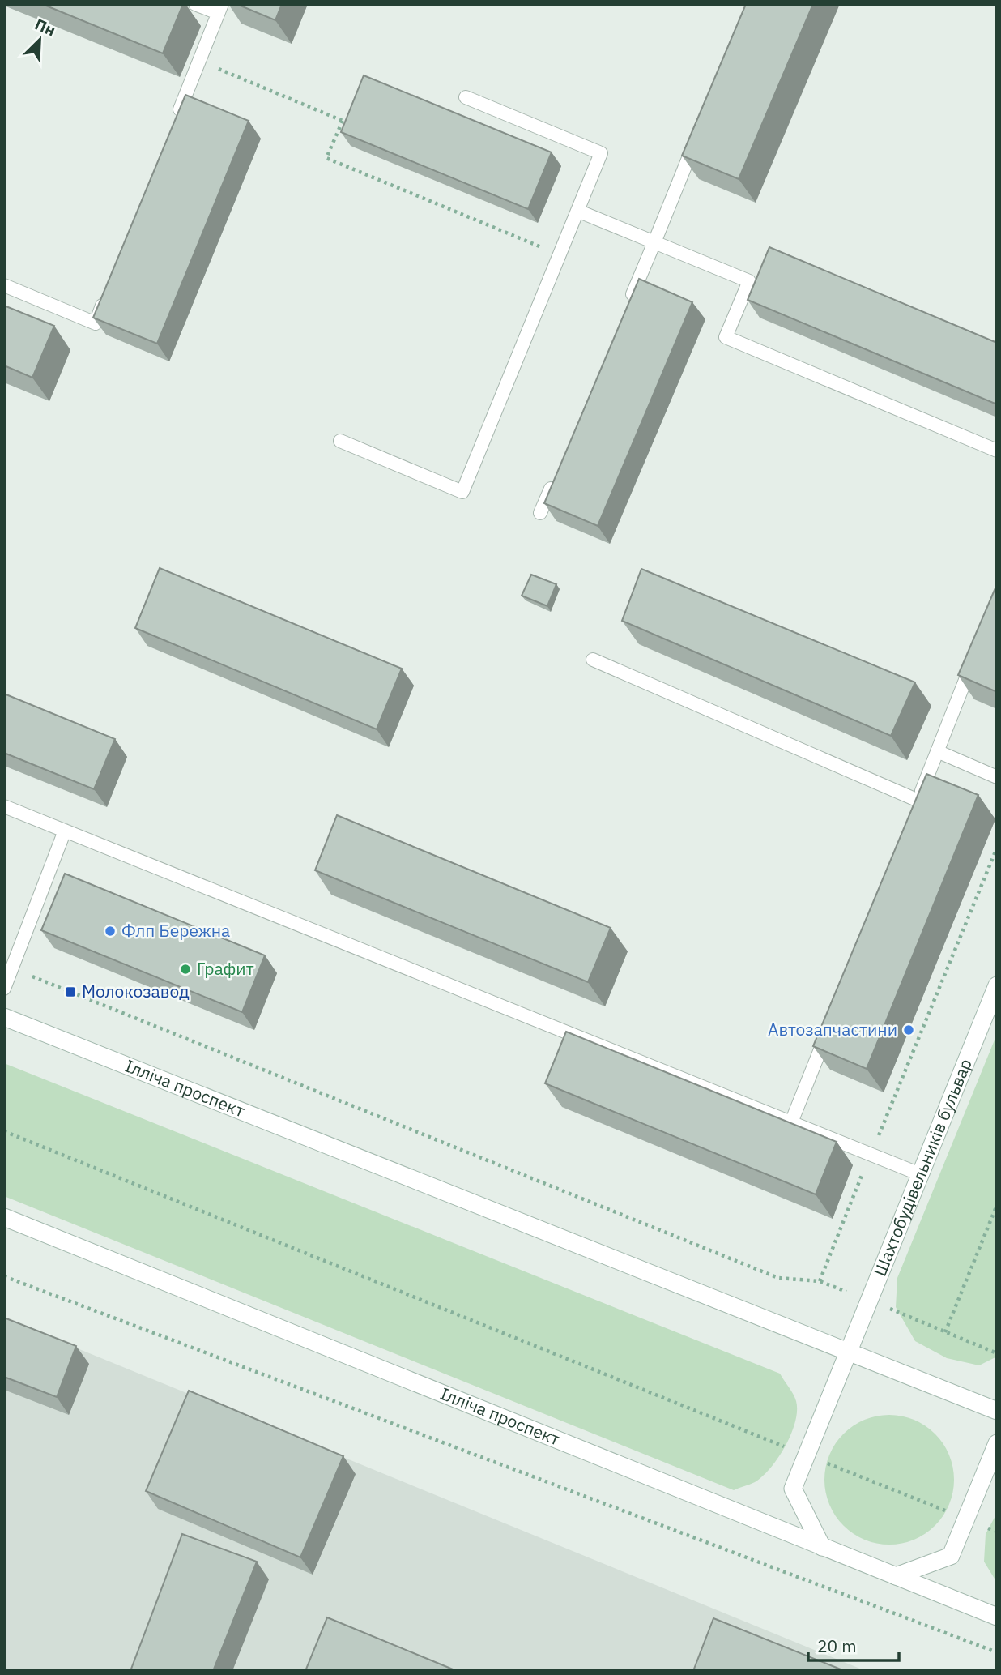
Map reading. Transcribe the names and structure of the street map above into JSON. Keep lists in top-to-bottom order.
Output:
{
  "streets": {
    "main road": ["Ілліча проспект", "Шахтобудівельників бульвар"]
  },
  "crossings": [
    ["Ілліча проспект", "Шахтобудівельників бульвар"]
  ],
  "places": {
    "other": ["Флп Бережна", "Графит", "Автозапчастини"],
    "transit": ["Молокозавод"]
  },
  "scale_bar": "20 m",
  "north": "top right"
}
